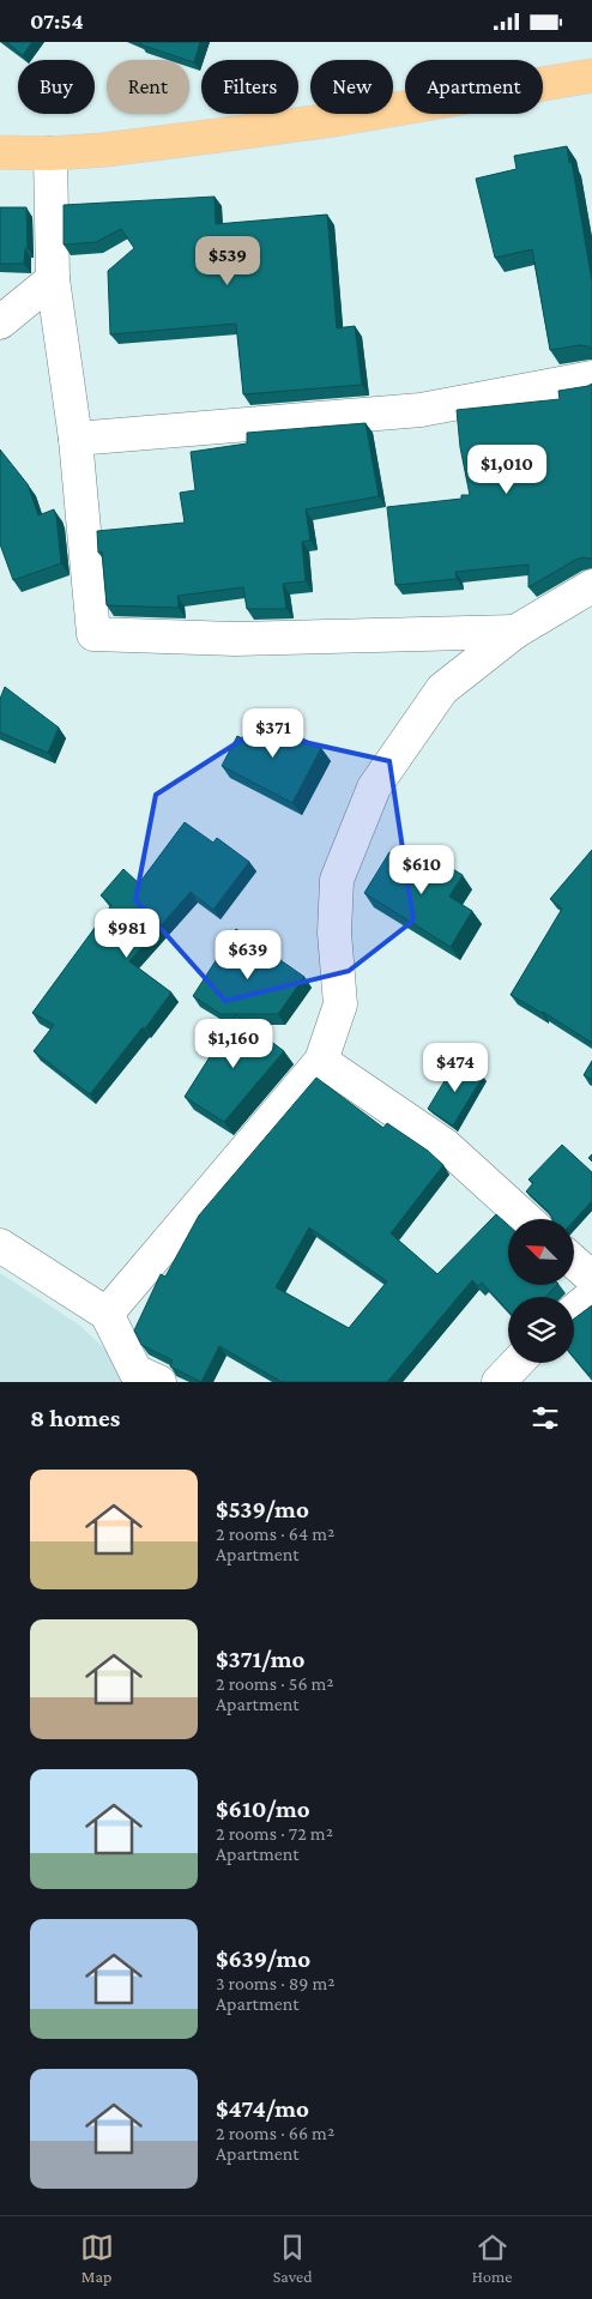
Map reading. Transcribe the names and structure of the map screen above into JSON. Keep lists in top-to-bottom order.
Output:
{
  "north": "top left",
  "page": {
    "status": "07:54",
    "chip": [
      "Buy",
      "Rent",
      "Filters",
      "New",
      "Apartment"
    ],
    "price": [
      "$539",
      "$1,010",
      "$371",
      "$610",
      "$981",
      "$639",
      "$1,160",
      "$474"
    ],
    "heading": "8 homes",
    "list": [
      {
        "name": "$539/mo",
        "note": "2 rooms · 64 m² · Apartment"
      },
      {
        "name": "$371/mo",
        "note": "2 rooms · 56 m² · Apartment"
      },
      {
        "name": "$610/mo",
        "note": "2 rooms · 72 m² · Apartment"
      },
      {
        "name": "$639/mo",
        "note": "3 rooms · 89 m² · Apartment"
      },
      {
        "name": "$474/mo",
        "note": "2 rooms · 66 m² · Apartment"
      }
    ],
    "tabs": ["Map", "Saved", "Home"]
  }
}
